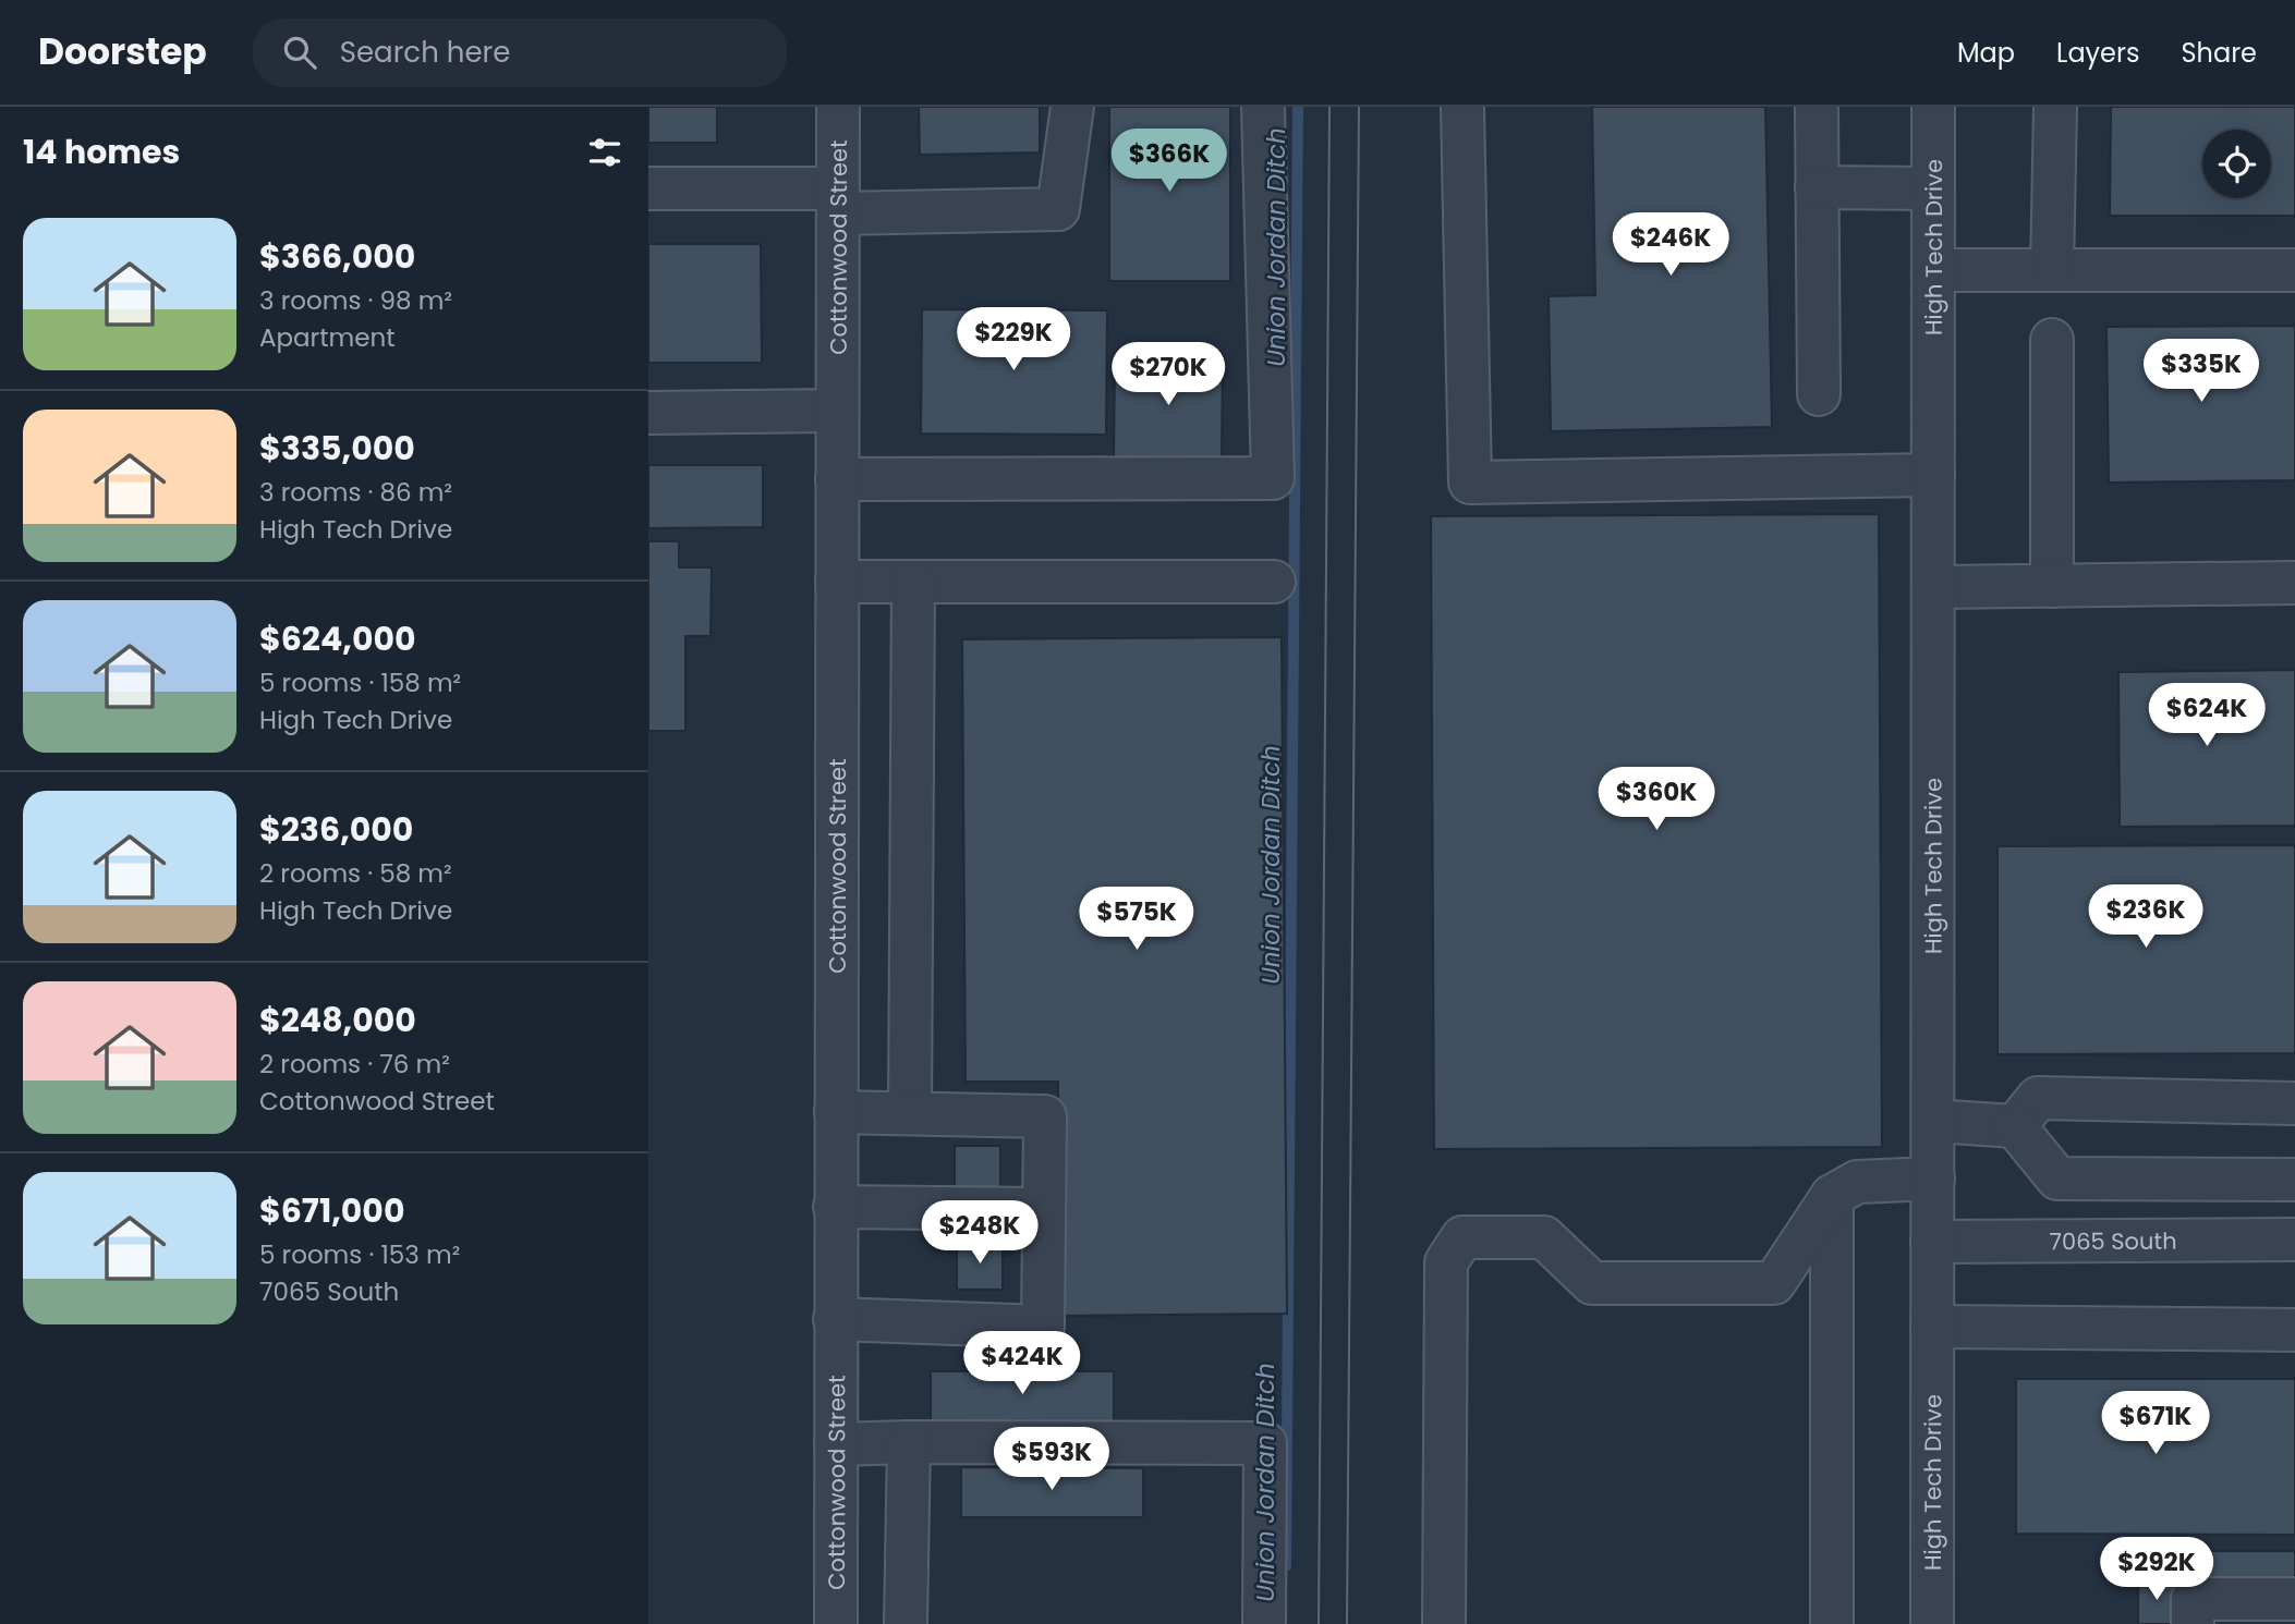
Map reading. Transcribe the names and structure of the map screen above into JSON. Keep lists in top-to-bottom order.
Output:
{
  "streets": {
    "street": ["Cottonwood Street", "High Tech Drive", "7065 South"]
  },
  "crossings": [
    ["High Tech Drive", "7065 South"]
  ],
  "water": ["Union Jordan Ditch"],
  "page": {
    "header": "Doorstep",
    "search": "Search here",
    "nav": ["Map", "Layers", "Share"],
    "heading": "14 homes",
    "price": [
      "$366K",
      "$246K",
      "$229K",
      "$335K",
      "$270K",
      "$624K",
      "$360K",
      "$236K",
      "$575K",
      "$248K",
      "$424K",
      "$671K",
      "$593K",
      "$292K"
    ],
    "list": [
      {
        "name": "$366,000",
        "note": "3 rooms · 98 m² · Apartment"
      },
      {
        "name": "$335,000",
        "note": "3 rooms · 86 m² · High Tech Drive"
      },
      {
        "name": "$624,000",
        "note": "5 rooms · 158 m² · High Tech Drive"
      },
      {
        "name": "$236,000",
        "note": "2 rooms · 58 m² · High Tech Drive"
      },
      {
        "name": "$248,000",
        "note": "2 rooms · 76 m² · Cottonwood Street"
      },
      {
        "name": "$671,000",
        "note": "5 rooms · 153 m² · 7065 South"
      }
    ]
  }
}
